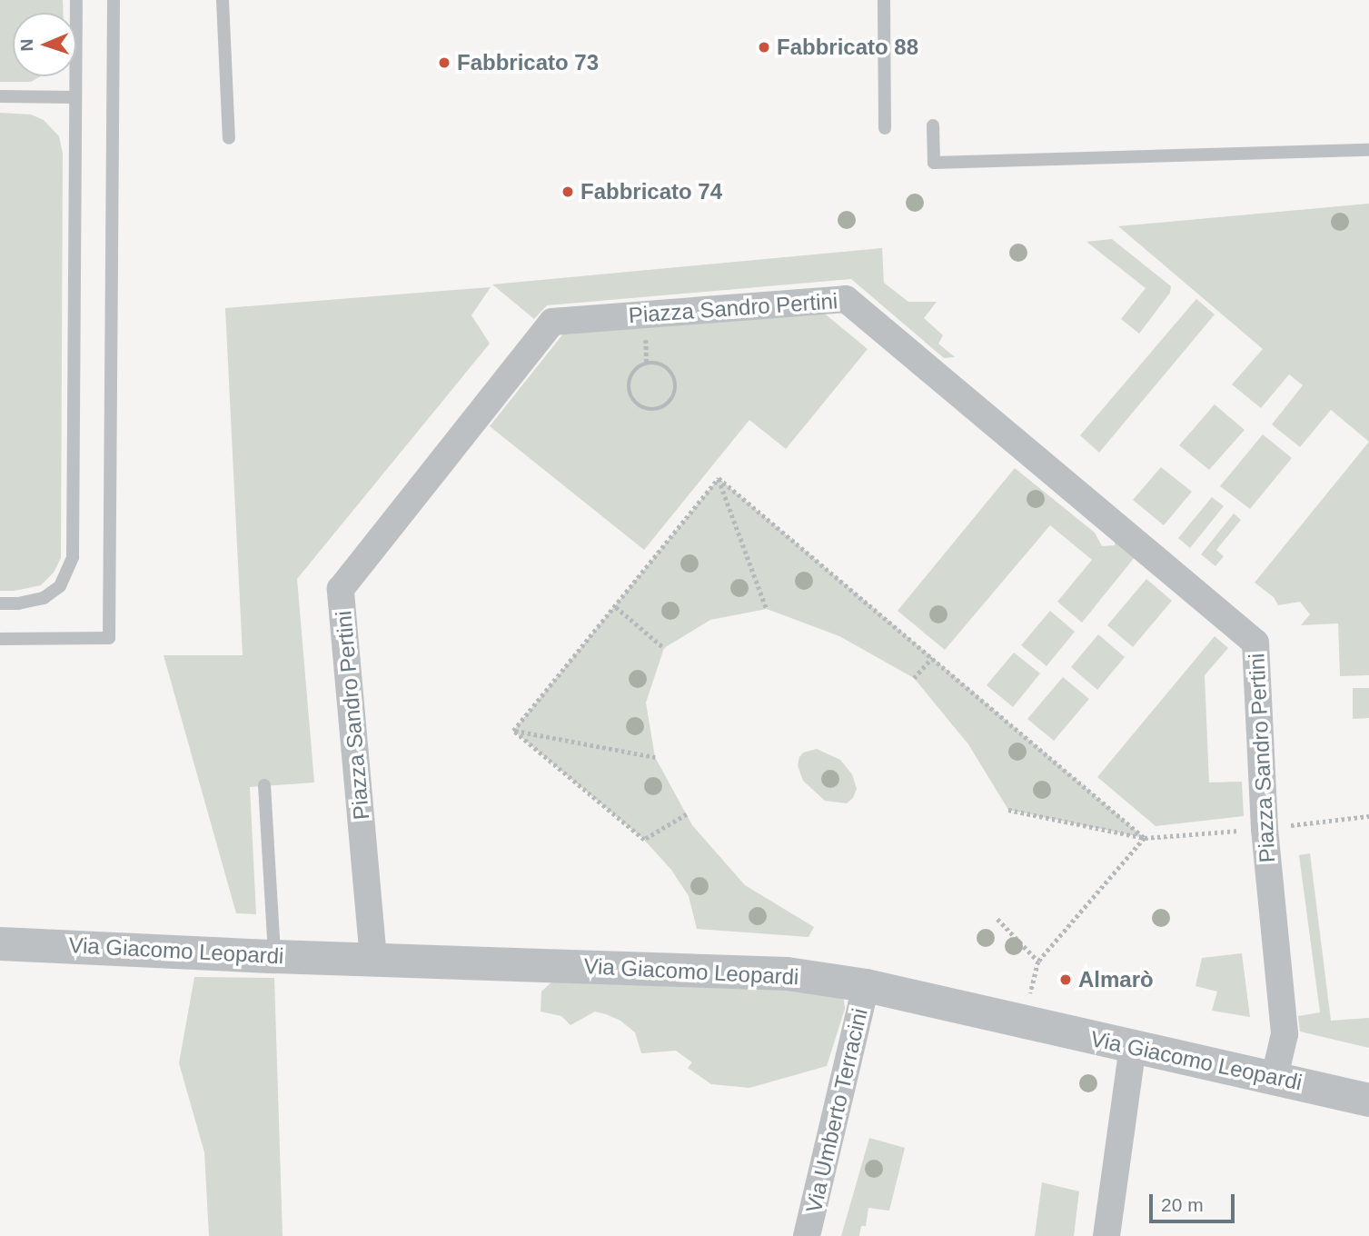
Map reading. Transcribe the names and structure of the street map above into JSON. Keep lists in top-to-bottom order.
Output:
{
  "streets": {
    "street": ["Piazza Sandro Pertini", "Via Giacomo Leopardi", "Via Umberto Terracini"]
  },
  "crossings": [
    ["Piazza Sandro Pertini", "Via Giacomo Leopardi"],
    ["Via Giacomo Leopardi", "Via Umberto Terracini"]
  ],
  "places": [
    "Fabbricato 88",
    "Fabbricato 73",
    "Fabbricato 74",
    "Almarò"
  ],
  "scale_bar": "20 m",
  "north": "left"
}
